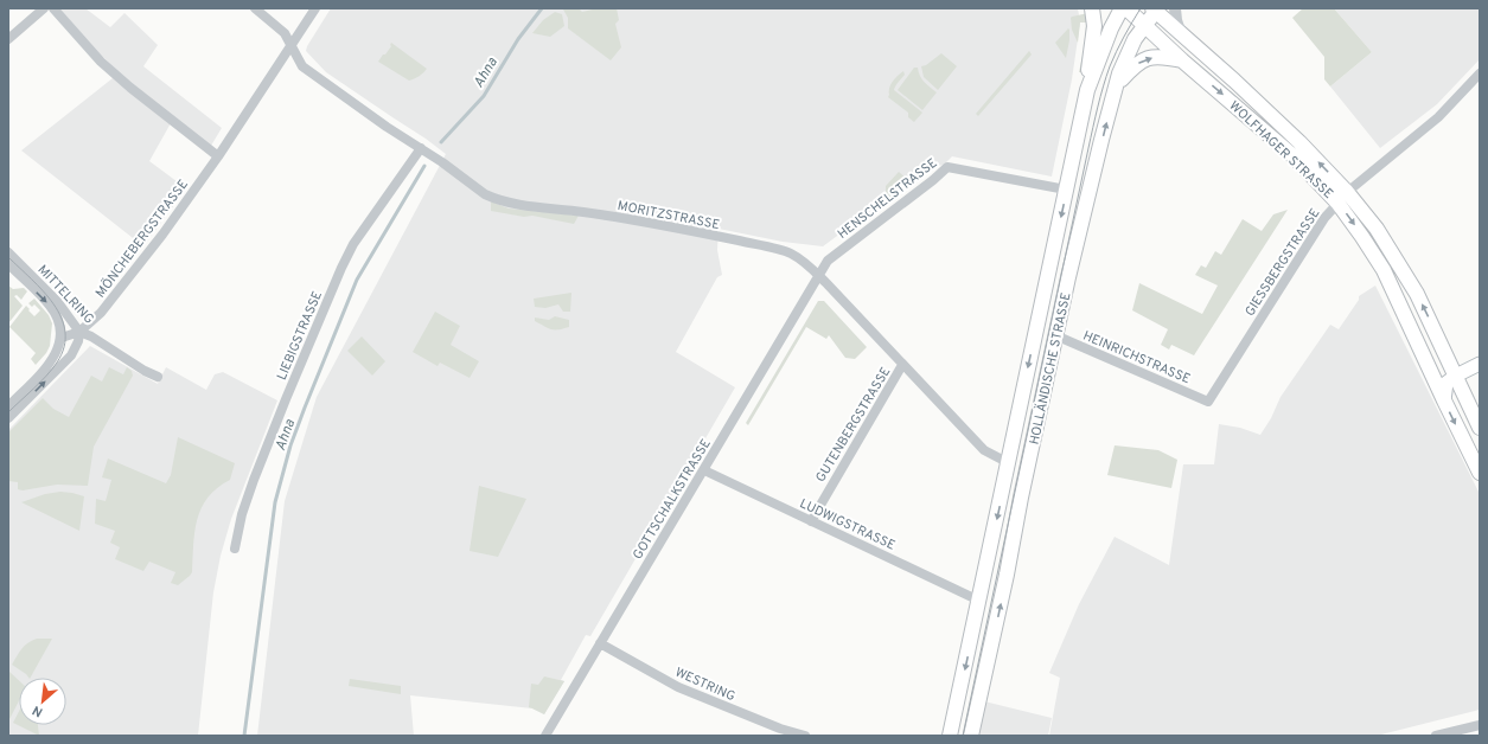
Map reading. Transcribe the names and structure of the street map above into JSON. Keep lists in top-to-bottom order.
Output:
{
  "streets": {
    "main road": ["WOLFHAGER STRASSE", "HOLLÄNDISCHE STRASSE"],
    "street": [
      "HENSCHELSTRASSE",
      "MORITZSTRASSE",
      "MÖNCHEBERGSTRASSE",
      "GIESSBERGSTRASSE",
      "MITTELRING",
      "LIEBIGSTRASSE",
      "HEINRICHSTRASSE",
      "GUTENBERGSTRASSE",
      "GOTTSCHALKSTRASSE",
      "LUDWIGSTRASSE",
      "WESTRING"
    ]
  },
  "crossings": [
    ["WOLFHAGER STRASSE", "GIESSBERGSTRASSE"],
    ["WOLFHAGER STRASSE", "HOLLÄNDISCHE STRASSE"],
    ["HENSCHELSTRASSE", "MORITZSTRASSE"],
    ["HENSCHELSTRASSE", "HOLLÄNDISCHE STRASSE"],
    ["HENSCHELSTRASSE", "GOTTSCHALKSTRASSE"],
    ["MORITZSTRASSE", "MÖNCHEBERGSTRASSE"],
    ["MORITZSTRASSE", "LIEBIGSTRASSE"],
    ["MORITZSTRASSE", "HOLLÄNDISCHE STRASSE"],
    ["MORITZSTRASSE", "GUTENBERGSTRASSE"],
    ["MORITZSTRASSE", "GOTTSCHALKSTRASSE"],
    ["MÖNCHEBERGSTRASSE", "MITTELRING"],
    ["GIESSBERGSTRASSE", "HEINRICHSTRASSE"],
    ["HEINRICHSTRASSE", "HOLLÄNDISCHE STRASSE"],
    ["HOLLÄNDISCHE STRASSE", "LUDWIGSTRASSE"],
    ["GUTENBERGSTRASSE", "LUDWIGSTRASSE"],
    ["GOTTSCHALKSTRASSE", "LUDWIGSTRASSE"],
    ["GOTTSCHALKSTRASSE", "WESTRING"]
  ],
  "water": ["Ahna"],
  "north": "bottom left"
}
